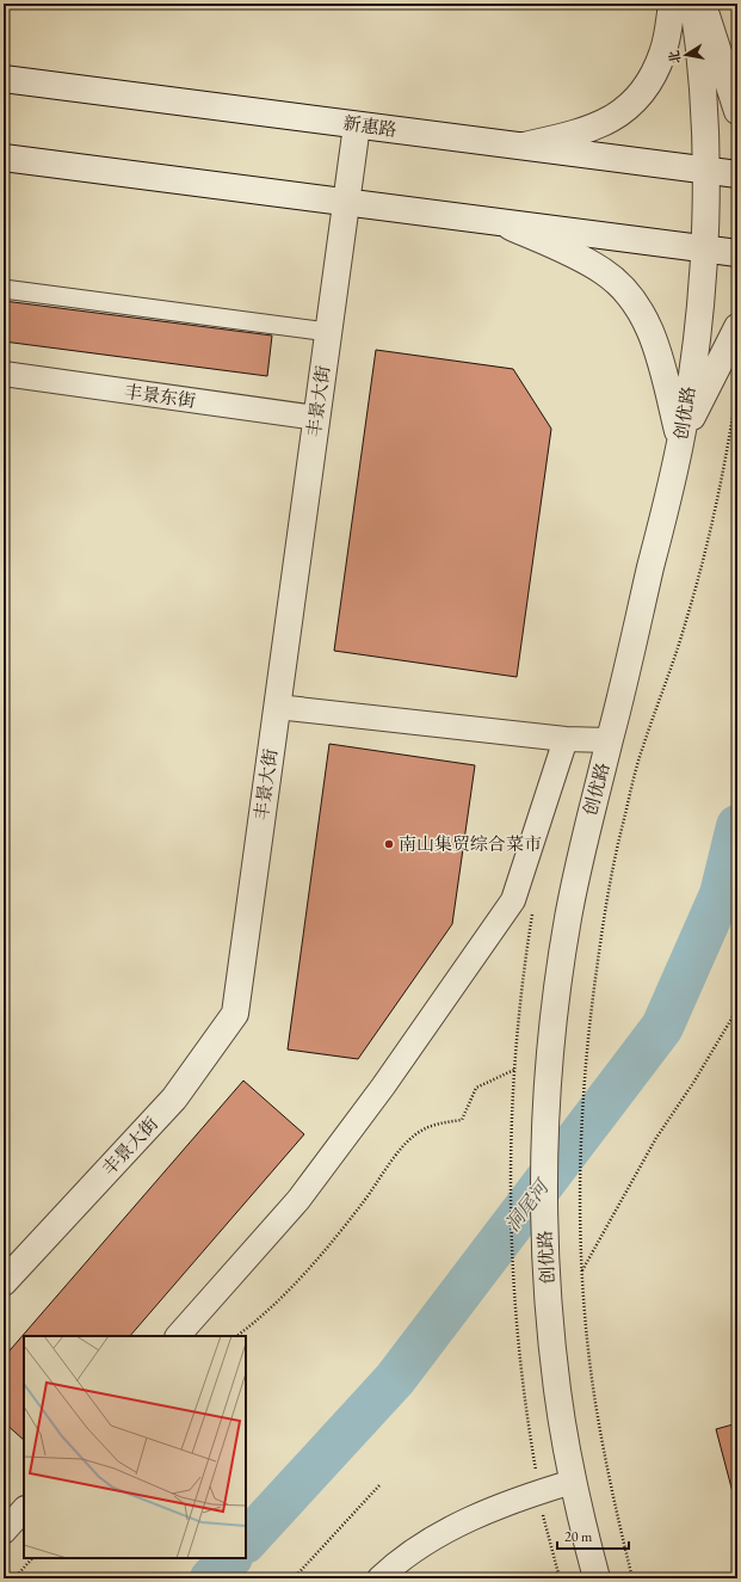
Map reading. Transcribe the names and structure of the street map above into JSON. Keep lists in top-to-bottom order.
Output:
{
  "streets": {
    "street": [
      "新惠路",
      "丰景东街",
      "丰景大街",
      "创优路"
    ]
  },
  "crossings": [
    ["新惠路", "丰景大街"],
    ["新惠路", "创优路"],
    ["丰景东街", "丰景大街"]
  ],
  "water": ["洞尾河"],
  "places": ["南山集贸综合菜市"],
  "scale_bar": "20 m",
  "north": "left"
}
